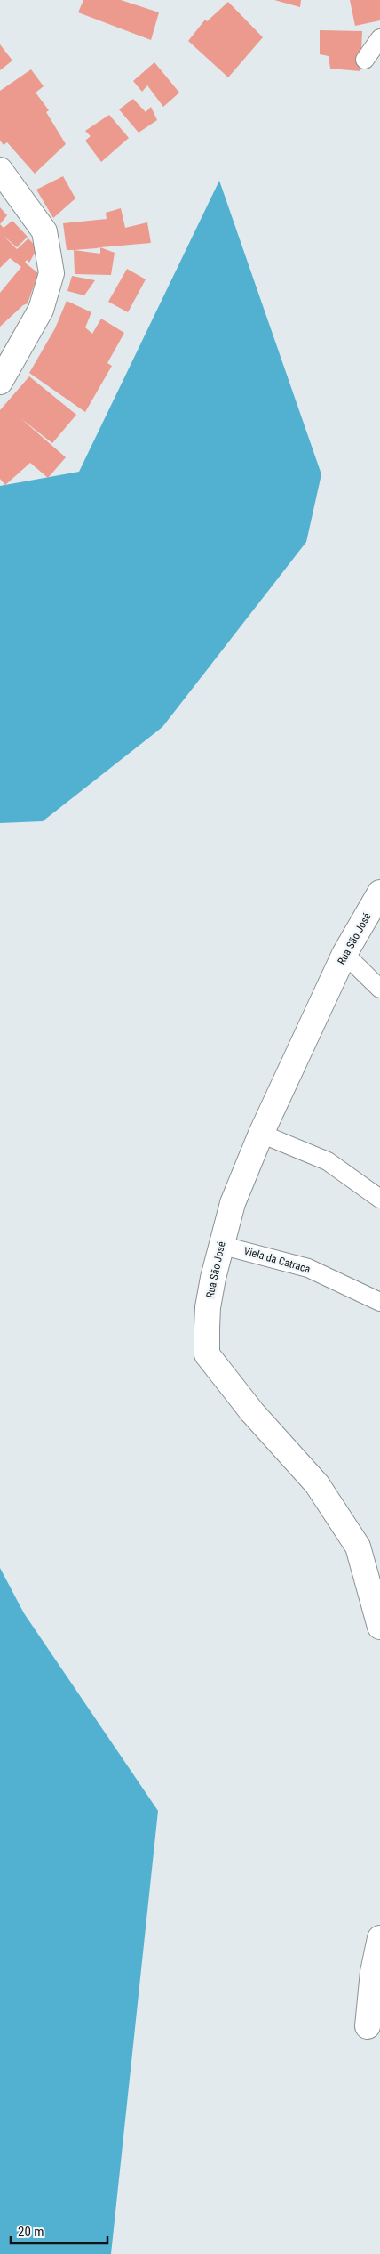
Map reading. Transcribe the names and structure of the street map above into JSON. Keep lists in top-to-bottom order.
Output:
{
  "streets": {
    "street": ["Rua São José"],
    "lane": ["Viela da Catraca"]
  },
  "crossings": [
    ["Rua São José", "Viela da Catraca"]
  ],
  "scale_bar": "20 m"
}
